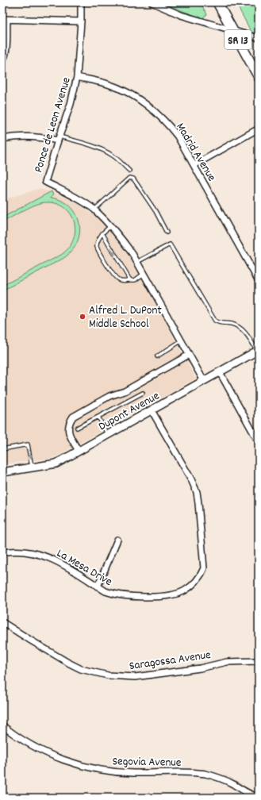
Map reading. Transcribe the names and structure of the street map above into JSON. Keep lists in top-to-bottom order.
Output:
{
  "streets": {
    "main road": ["SR 13"],
    "street": [
      "Ponce de Leon Avenue",
      "Madrid Avenue",
      "Dupont Avenue",
      "La Mesa Drive",
      "Saragossa Avenue",
      "Segovia Avenue"
    ]
  },
  "crossings": [
    ["Ponce de Leon Avenue", "Madrid Avenue"],
    ["Ponce de Leon Avenue", "Dupont Avenue"],
    ["Dupont Avenue", "La Mesa Drive"]
  ],
  "places": ["Alfred L. DuPont Middle School"]
}
